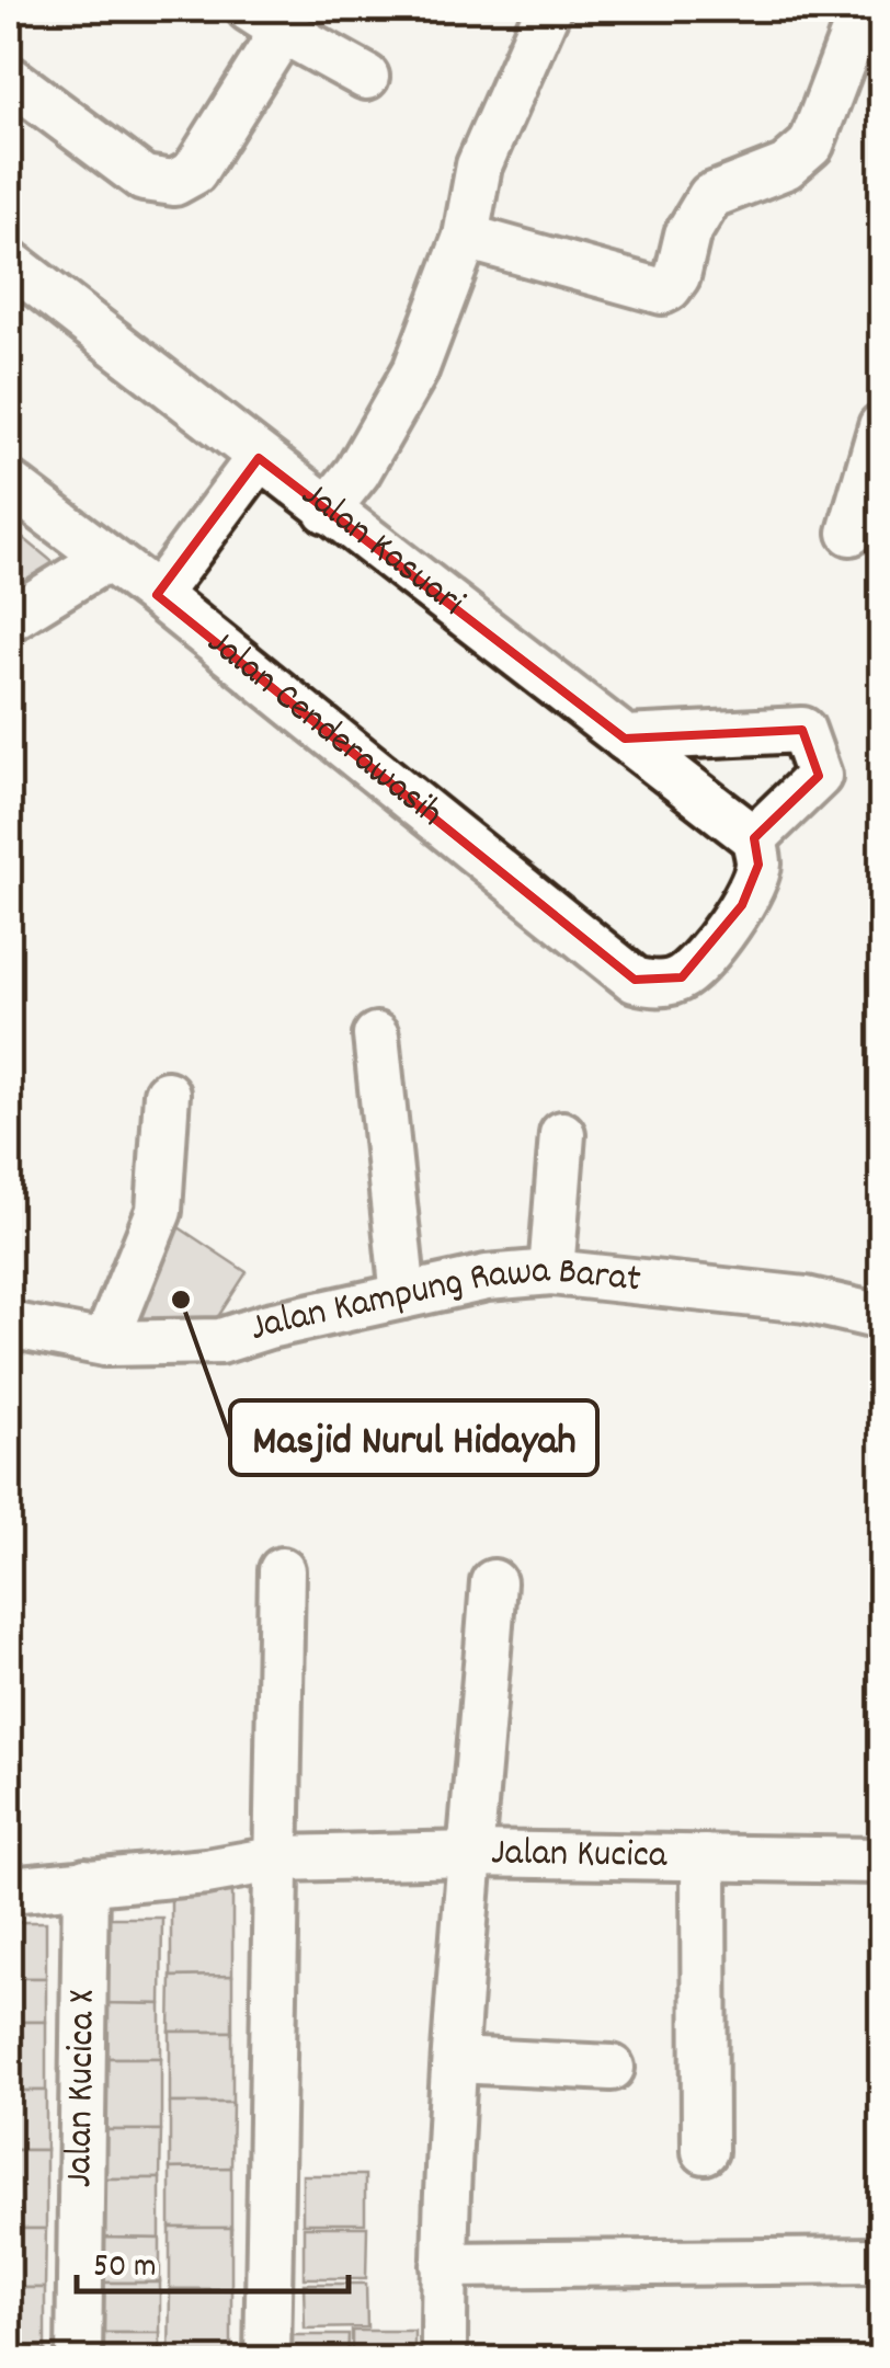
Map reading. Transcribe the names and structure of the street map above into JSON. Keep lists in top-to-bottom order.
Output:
{
  "streets": {
    "street": [
      "Jalan Kasuari",
      "Jalan Cenderawasih",
      "Jalan Kampung Rawa Barat",
      "Jalan Kucica",
      "Jalan Kucica X"
    ]
  },
  "crossings": [
    ["Jalan Kasuari", "Jalan Cenderawasih"],
    ["Jalan Kucica", "Jalan Kucica X"]
  ],
  "places": ["Masjid Nurul Hidayah"],
  "scale_bar": "50 m"
}
